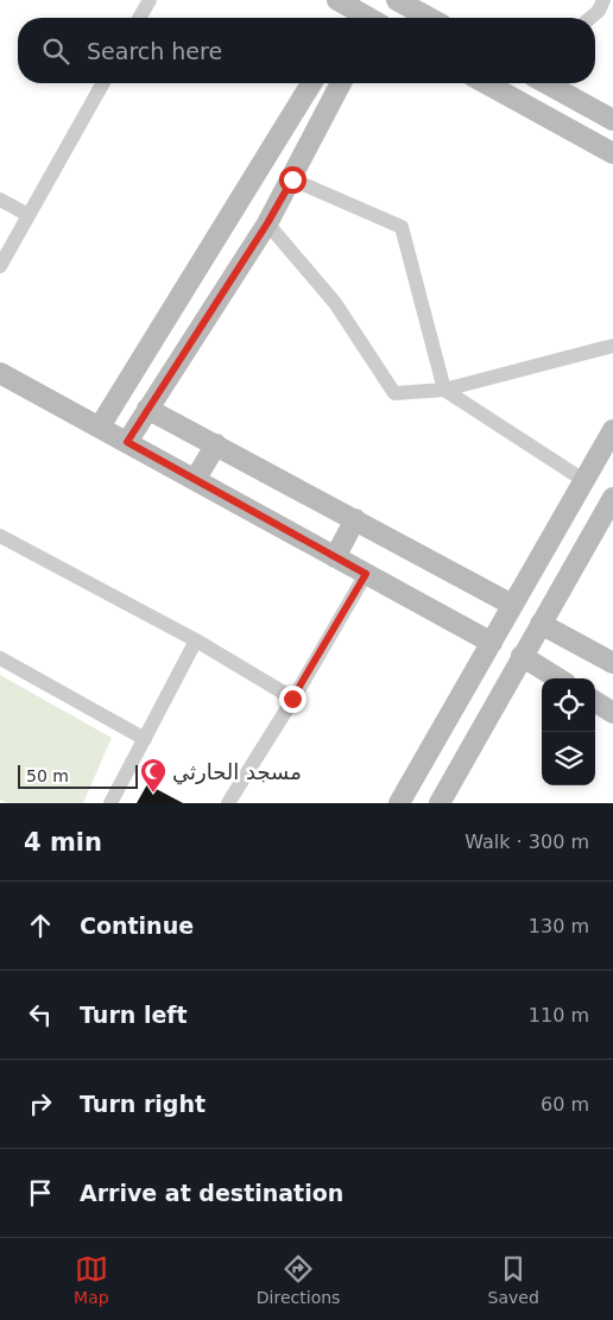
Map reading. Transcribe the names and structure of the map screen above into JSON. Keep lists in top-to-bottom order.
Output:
{
  "places": {
    "mosque": ["مسجد الحارثي"]
  },
  "scale_bar": "50 m",
  "page": {
    "search": "Search here",
    "scale": "50 m",
    "heading": ["4 min", "Walk · 300 m"],
    "list": [
      ["Continue", "130 m"],
      ["Turn left", "110 m"],
      ["Turn right", "60 m"],
      "Arrive at destination"
    ],
    "nav": ["Map", "Directions", "Saved"]
  }
}
